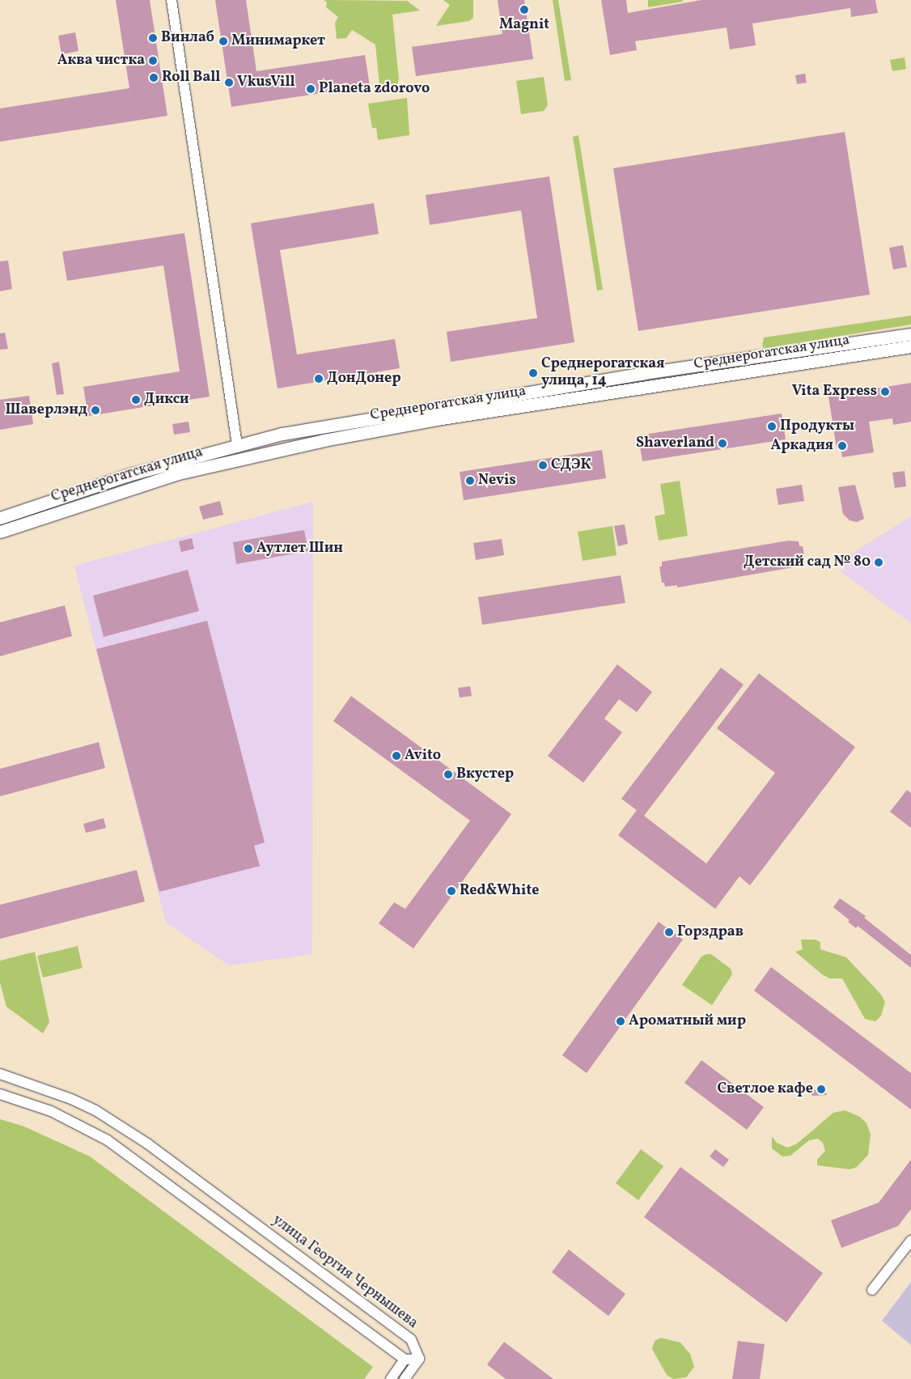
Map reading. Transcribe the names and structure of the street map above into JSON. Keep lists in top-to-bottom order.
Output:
{
  "streets": {
    "street": ["Среднерогатская улица", "улица Георгия Чернышева"]
  },
  "places": [
    "Magnit",
    "Винлаб",
    "Минимаркет",
    "Аква чистка",
    "Roll Ball",
    "VkusVill",
    "Planeta zdorovo",
    "Среднерогатская улица, 14",
    "ДонДонер",
    "Vita Express",
    "Дикси",
    "Шаверлэнд",
    "Продукты",
    "Shaverland",
    "Аркадия",
    "СДЭК",
    "Nevis",
    "Аутлет Шин",
    "Детский сад № 80",
    "Avito",
    "Вкустер",
    "Red&White",
    "Горздрав",
    "Ароматный мир",
    "Светлое кафе"
  ]
}
